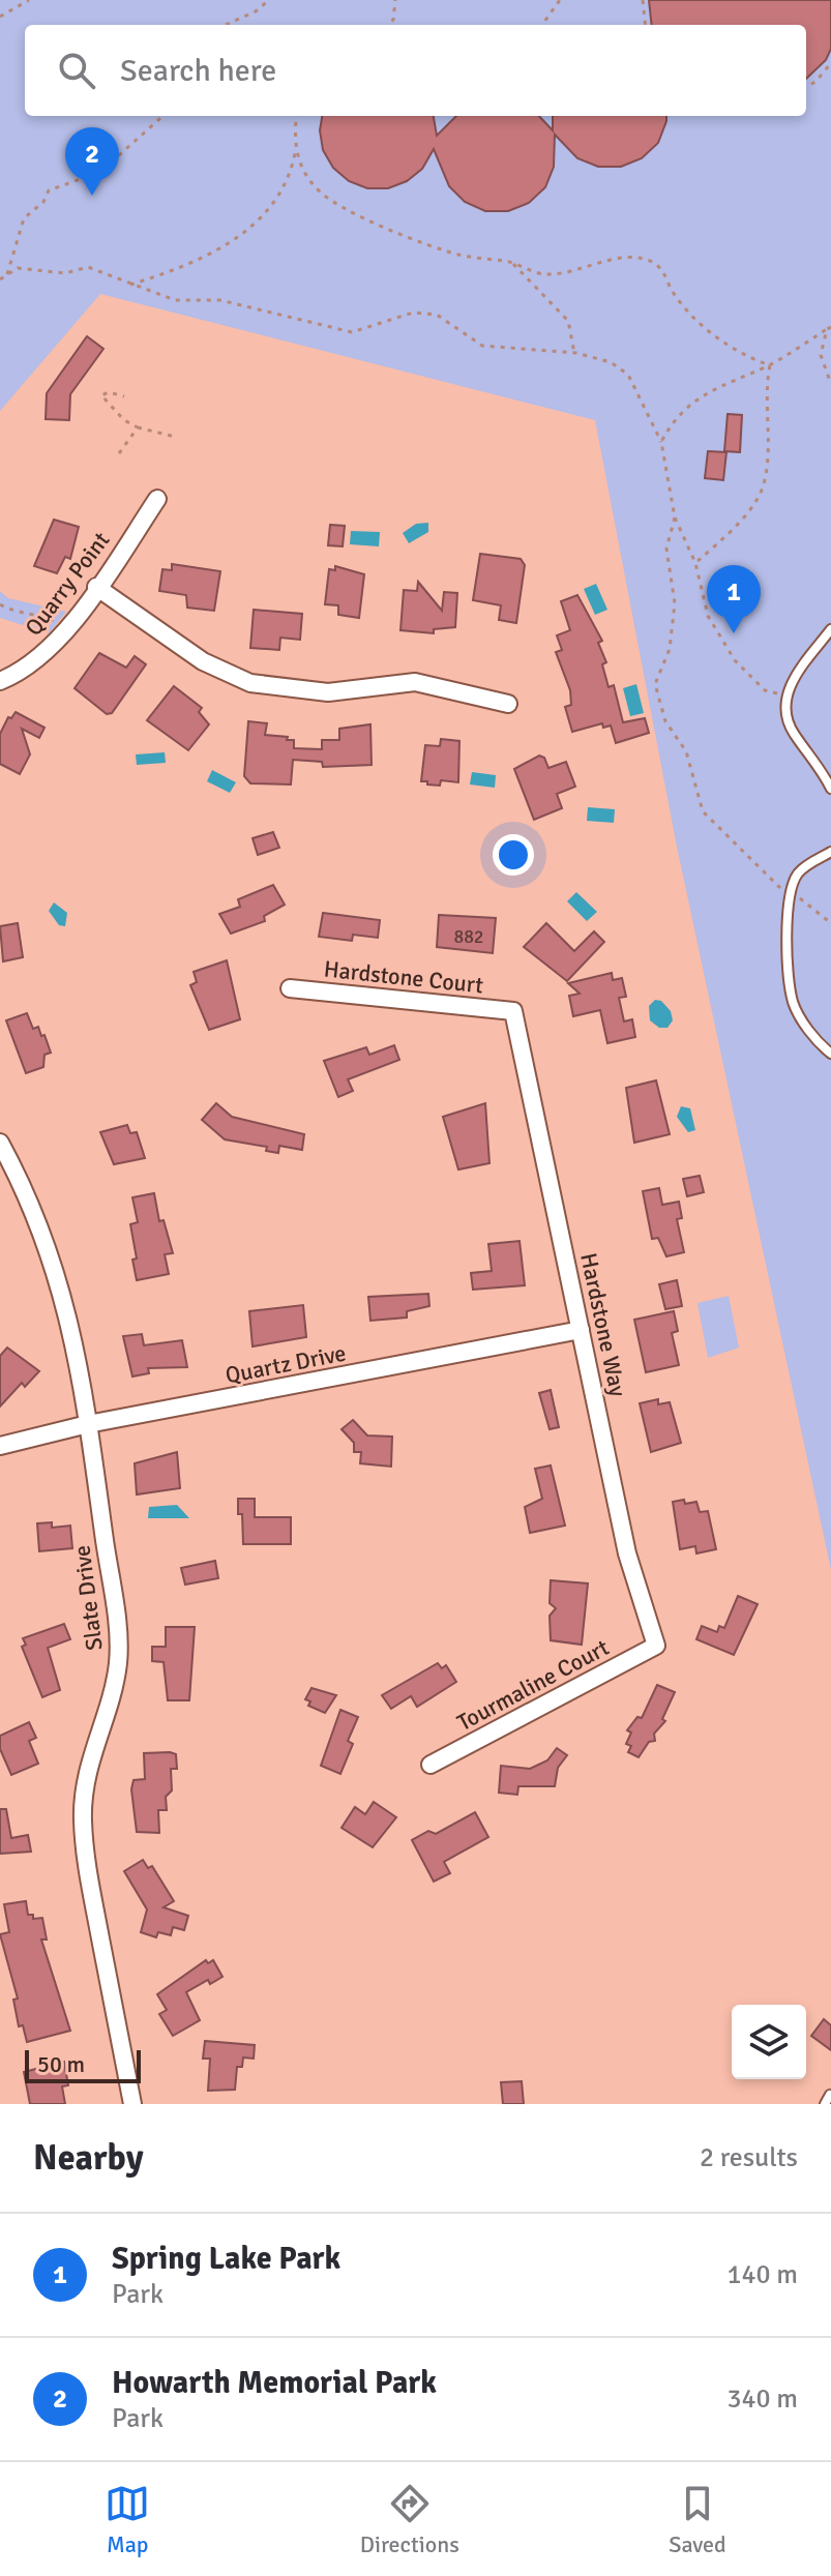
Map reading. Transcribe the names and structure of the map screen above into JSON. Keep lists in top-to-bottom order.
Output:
{
  "streets": {
    "street": [
      "Quarry Point",
      "Hardstone Court",
      "Hardstone Way",
      "Quartz Drive",
      "Slate Drive",
      "Tourmaline Court"
    ]
  },
  "crossings": [
    ["Hardstone Court", "Hardstone Way"],
    ["Hardstone Way", "Quartz Drive"],
    ["Hardstone Way", "Tourmaline Court"],
    ["Quartz Drive", "Slate Drive"]
  ],
  "house_numbers": ["882"],
  "scale_bar": "50 m",
  "page": {
    "search": "Search here",
    "pins": ["2", "1"],
    "scale": "50 m",
    "heading": ["Nearby", "2 results"],
    "list": [
      {
        "mark": "1",
        "name": "Spring Lake Park",
        "note": "Park",
        "value": "140 m"
      },
      {
        "mark": "2",
        "name": "Howarth Memorial Park",
        "note": "Park",
        "value": "340 m"
      }
    ],
    "nav": ["Map", "Directions", "Saved"]
  }
}
